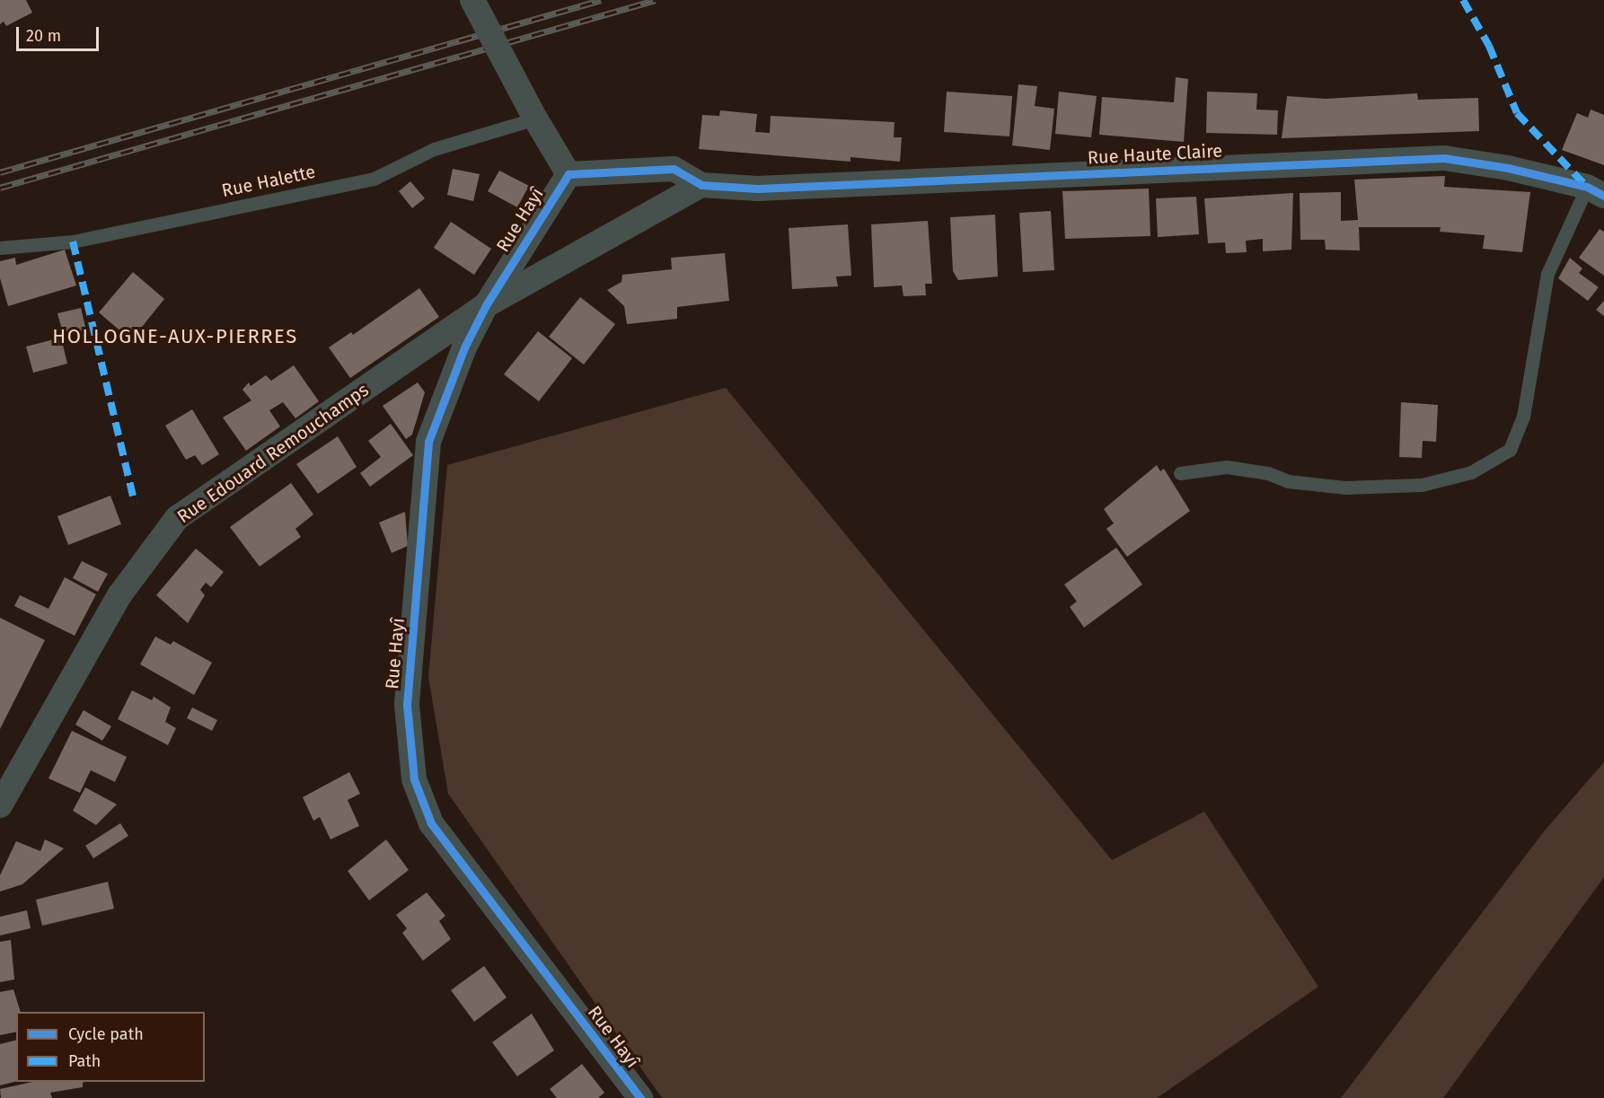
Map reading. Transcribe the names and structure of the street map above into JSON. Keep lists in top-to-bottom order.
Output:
{
  "streets": {
    "street": ["Rue Haute Claire", "Rue Hayî", "Rue Edouard Remouchamps"],
    "lane": ["Rue Halette"]
  },
  "crossings": [
    ["Rue Haute Claire", "Rue Edouard Remouchamps"],
    ["Rue Hayî", "Rue Edouard Remouchamps"]
  ],
  "districts": ["HOLLOGNE-AUX-PIERRES"],
  "legend": ["Cycle path", "Path"],
  "scale_bar": "20 m"
}
